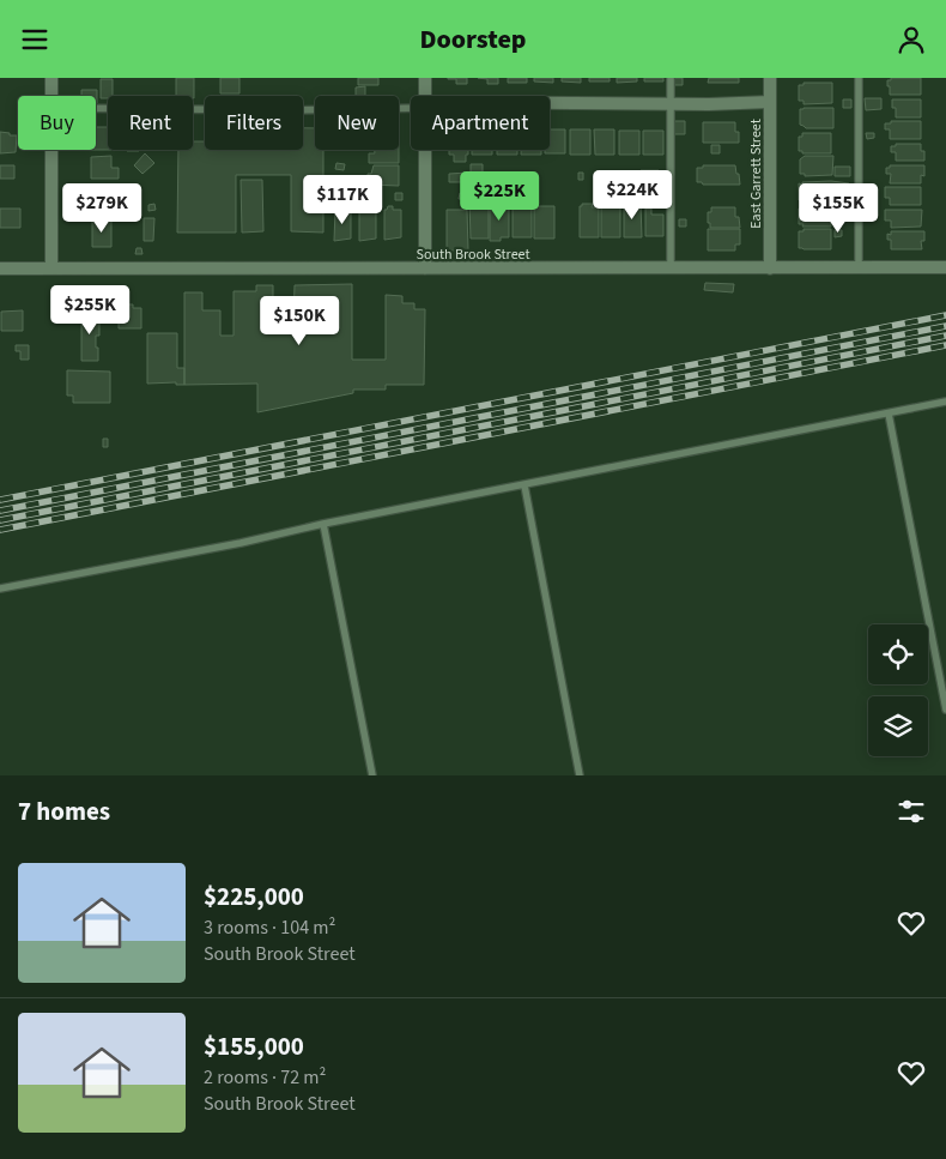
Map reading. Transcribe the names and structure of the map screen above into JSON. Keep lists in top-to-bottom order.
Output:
{
  "streets": {
    "street": ["East Garrett Street", "South Brook Street"]
  },
  "crossings": [
    ["East Garrett Street", "South Brook Street"]
  ],
  "page": {
    "header": "Doorstep",
    "chip": [
      "Buy",
      "Rent",
      "Filters",
      "New",
      "Apartment"
    ],
    "price": [
      "$224K",
      "$225K",
      "$117K",
      "$279K",
      "$155K",
      "$255K",
      "$150K"
    ],
    "heading": "7 homes",
    "list": [
      {
        "name": "$225,000",
        "note": "3 rooms · 104 m² · South Brook Street"
      },
      {
        "name": "$155,000",
        "note": "2 rooms · 72 m² · South Brook Street"
      }
    ]
  }
}
